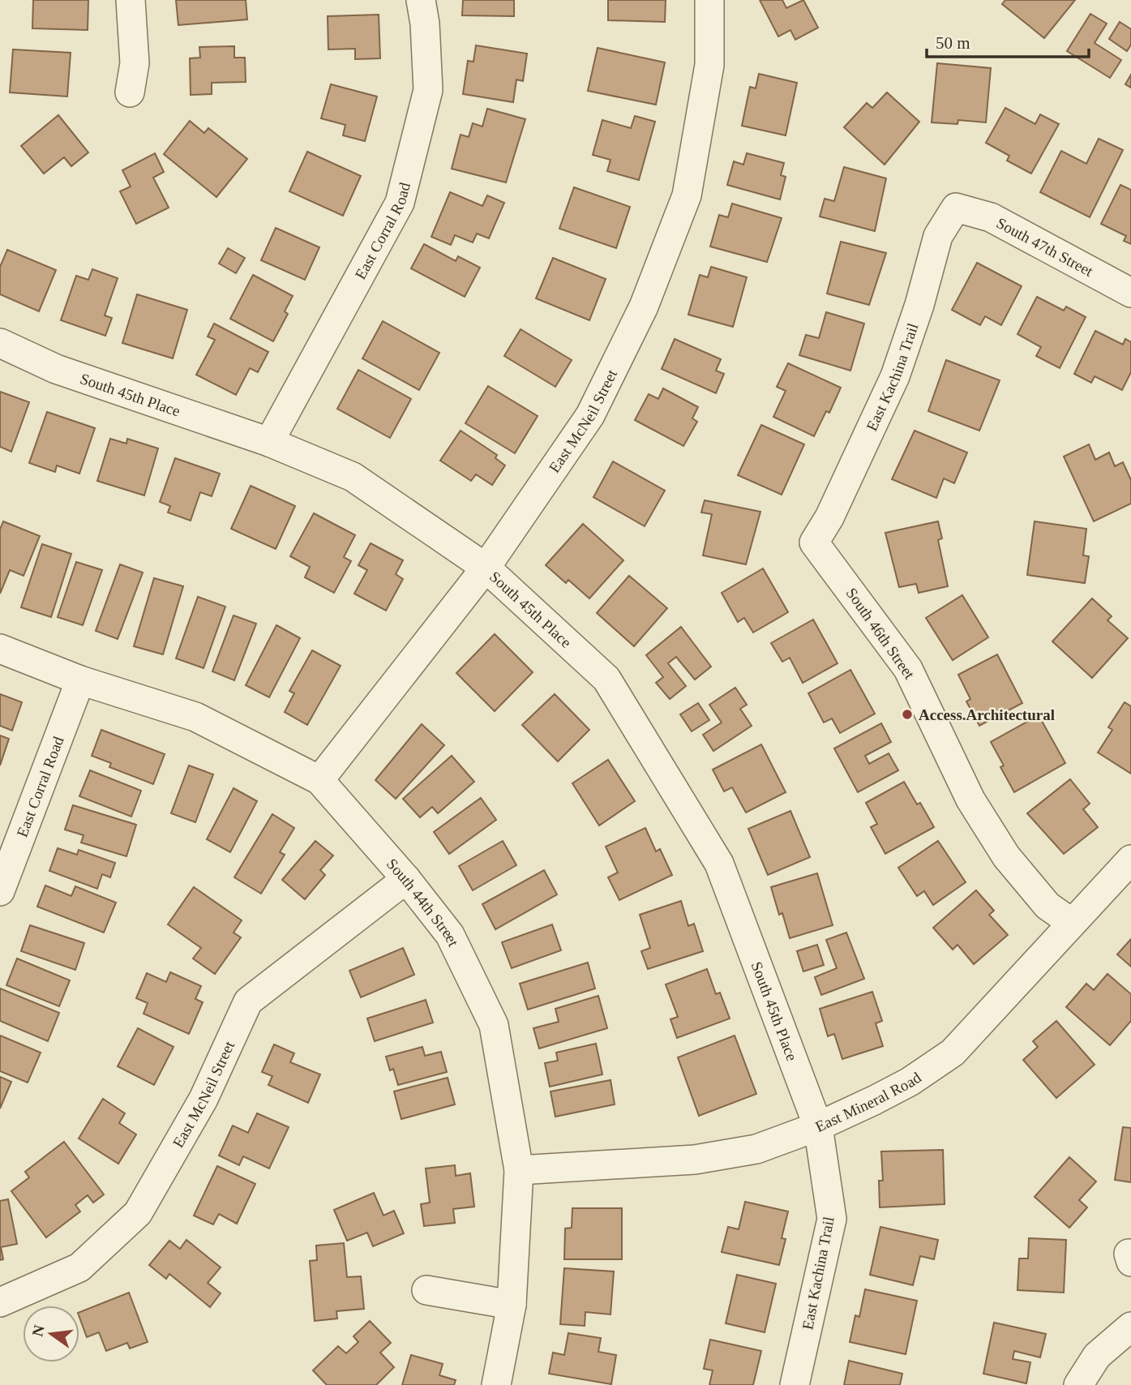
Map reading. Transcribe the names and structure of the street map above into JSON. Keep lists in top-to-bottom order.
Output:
{
  "streets": {
    "street": [
      "East Corral Road",
      "South 47th Street",
      "East Kachina Trail",
      "South 45th Place",
      "East McNeil Street",
      "South 46th Street",
      "South 44th Street",
      "East Mineral Road"
    ]
  },
  "crossings": [
    ["East Corral Road", "South 45th Place"],
    ["East Corral Road", "South 44th Street"],
    ["South 47th Street", "East Kachina Trail"],
    ["East Kachina Trail", "South 45th Place"],
    ["East Kachina Trail", "South 46th Street"],
    ["East Kachina Trail", "East Mineral Road"],
    ["South 45th Place", "East McNeil Street"],
    ["South 45th Place", "East Mineral Road"],
    ["East McNeil Street", "South 44th Street"],
    ["South 46th Street", "East Mineral Road"],
    ["South 44th Street", "East Mineral Road"]
  ],
  "places": ["Access.Architectural"],
  "scale_bar": "50 m",
  "north": "left"
}
